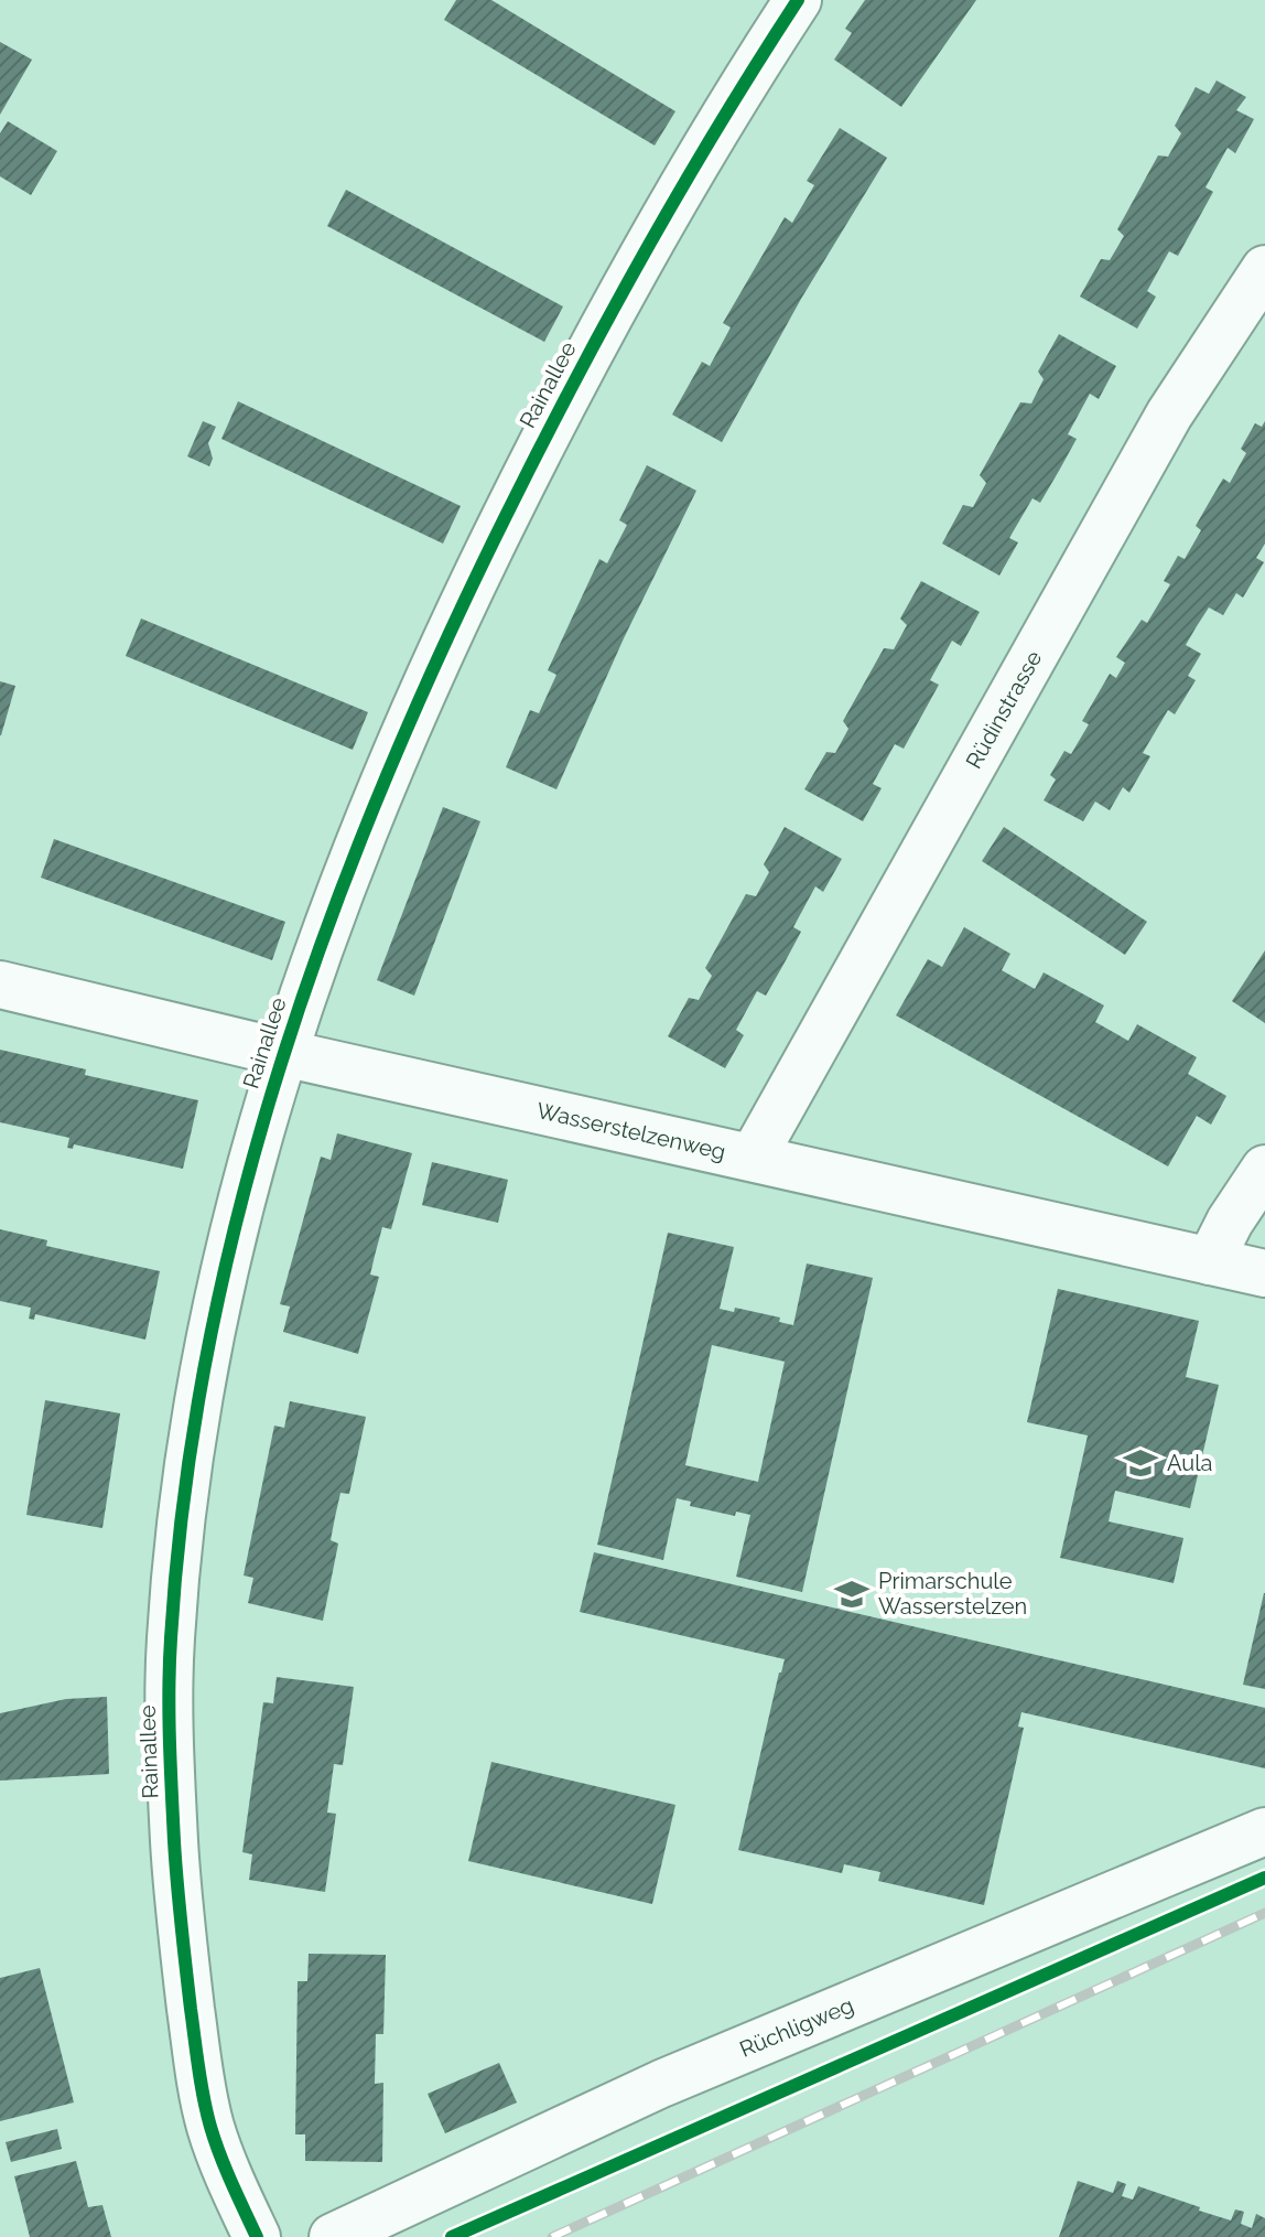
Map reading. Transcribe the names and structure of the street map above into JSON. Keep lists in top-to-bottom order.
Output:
{
  "streets": {
    "street": [
      "Rainallee",
      "Rüdinstrasse",
      "Wasserstelzenweg",
      "Rüchligweg"
    ]
  },
  "crossings": [
    ["Rainallee", "Wasserstelzenweg"],
    ["Rüdinstrasse", "Wasserstelzenweg"]
  ],
  "places": {
    "school or university": ["Aula", "Primarschule Wasserstelzen"]
  }
}
